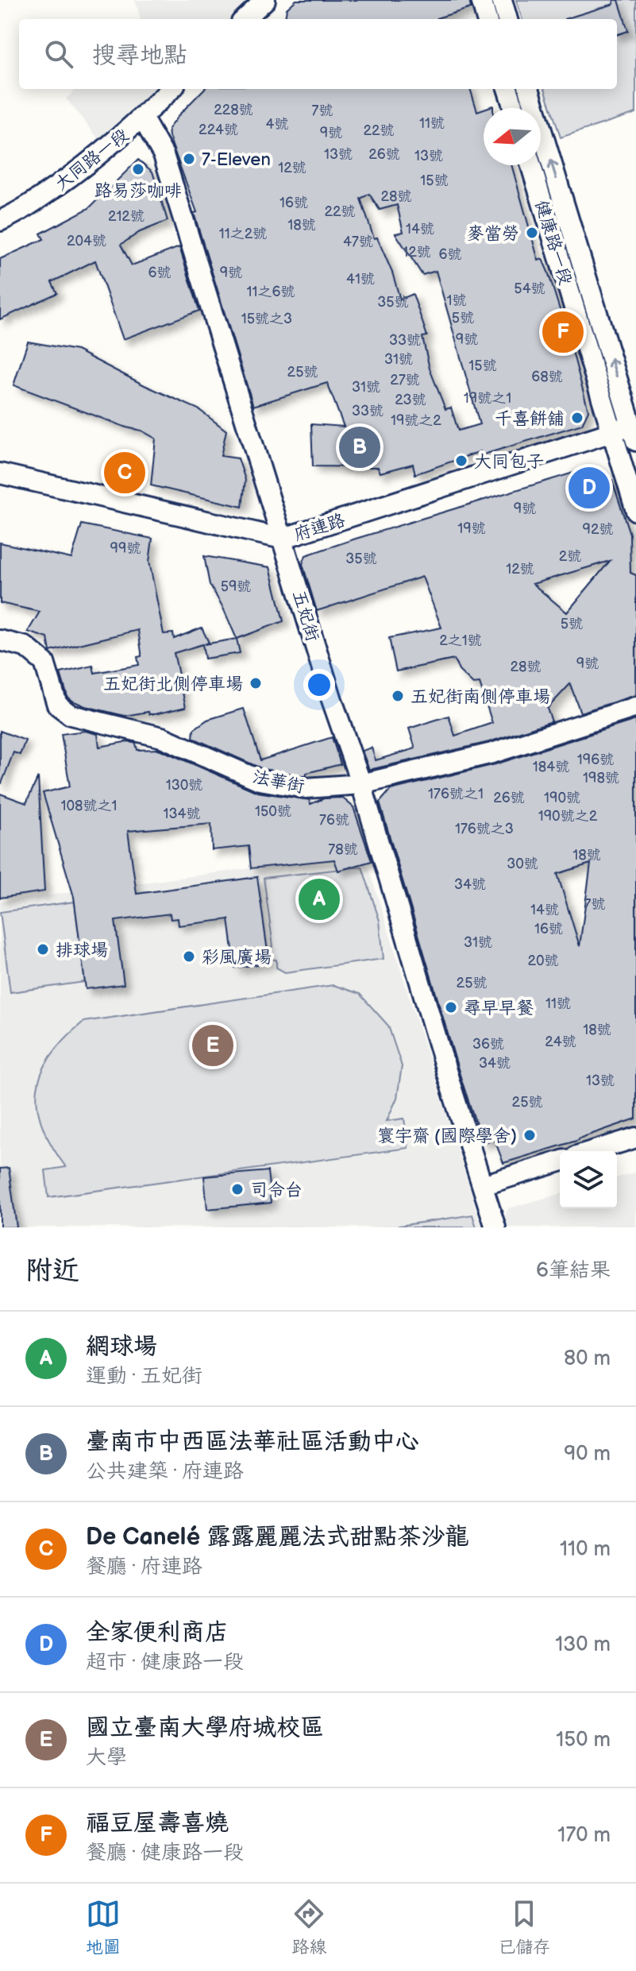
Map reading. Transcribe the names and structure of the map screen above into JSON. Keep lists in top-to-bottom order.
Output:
{
  "streets": {
    "street": [
      "大同路一段",
      "健康路一段",
      "府連路",
      "五妃街",
      "法華街"
    ]
  },
  "crossings": [
    ["大同路一段", "五妃街"],
    ["健康路一段", "府連路"],
    ["府連路", "五妃街"],
    ["五妃街", "法華街"]
  ],
  "places": [
    "7-Eleven",
    "路易莎咖啡",
    "麥當勞",
    "千喜餅舖",
    "大同包子",
    "五妃街北側停車場",
    "五妃街南側停車場",
    "排球場",
    "彩風廣場",
    "尋早早餐",
    "寰宇齋 (國際學舍)",
    "司令台"
  ],
  "house_numbers": [
    "228號",
    "7號",
    "11號",
    "4號",
    "224號",
    "22號",
    "9號",
    "13號",
    "26號",
    "13號",
    "12號",
    "15號",
    "28號",
    "16號",
    "22號",
    "212號",
    "18號",
    "14號",
    "11之2號",
    "204號",
    "47號",
    "12號",
    "6號",
    "6號",
    "9號",
    "41號",
    "54號",
    "11之6號",
    "1號",
    "35號",
    "5號",
    "15號之3",
    "9號",
    "33號",
    "31號",
    "15號",
    "25號",
    "68號",
    "27號",
    "31號",
    "19號之1",
    "23號",
    "33號",
    "19號之2",
    "9號",
    "19號",
    "92號",
    "99號",
    "2號",
    "35號",
    "12號",
    "59號",
    "5號",
    "2之1號",
    "9號",
    "28號",
    "196號",
    "184號",
    "198號",
    "130號",
    "176號之1",
    "26號",
    "190號",
    "108號之1",
    "150號",
    "134號",
    "190號之2",
    "76號",
    "176號之3",
    "78號",
    "18號",
    "30號",
    "34號",
    "7號",
    "14號",
    "16號",
    "31號",
    "20號",
    "25號",
    "11號",
    "18號",
    "24號",
    "36號",
    "34號",
    "13號",
    "25號"
  ],
  "north": "left",
  "page": {
    "search": "搜尋地點",
    "pins": [
      "F",
      "B",
      "C",
      "D",
      "A",
      "E"
    ],
    "heading": ["附近", "6筆結果"],
    "list": [
      {
        "mark": "A",
        "name": "網球場",
        "note": "運動 · 五妃街",
        "value": "80 m"
      },
      {
        "mark": "B",
        "name": "臺南市中西區法華社區活動中心",
        "note": "公共建築 · 府連路",
        "value": "90 m"
      },
      {
        "mark": "C",
        "name": "De Canelé 露露麗麗法式甜點茶沙龍",
        "note": "餐廳 · 府連路",
        "value": "110 m"
      },
      {
        "mark": "D",
        "name": "全家便利商店",
        "note": "超市 · 健康路一段",
        "value": "130 m"
      },
      {
        "mark": "E",
        "name": "國立臺南大學府城校區",
        "note": "大學",
        "value": "150 m"
      },
      {
        "mark": "F",
        "name": "福豆屋壽喜燒",
        "note": "餐廳 · 健康路一段",
        "value": "170 m"
      }
    ],
    "nav": ["地圖", "路線", "已儲存"]
  }
}
